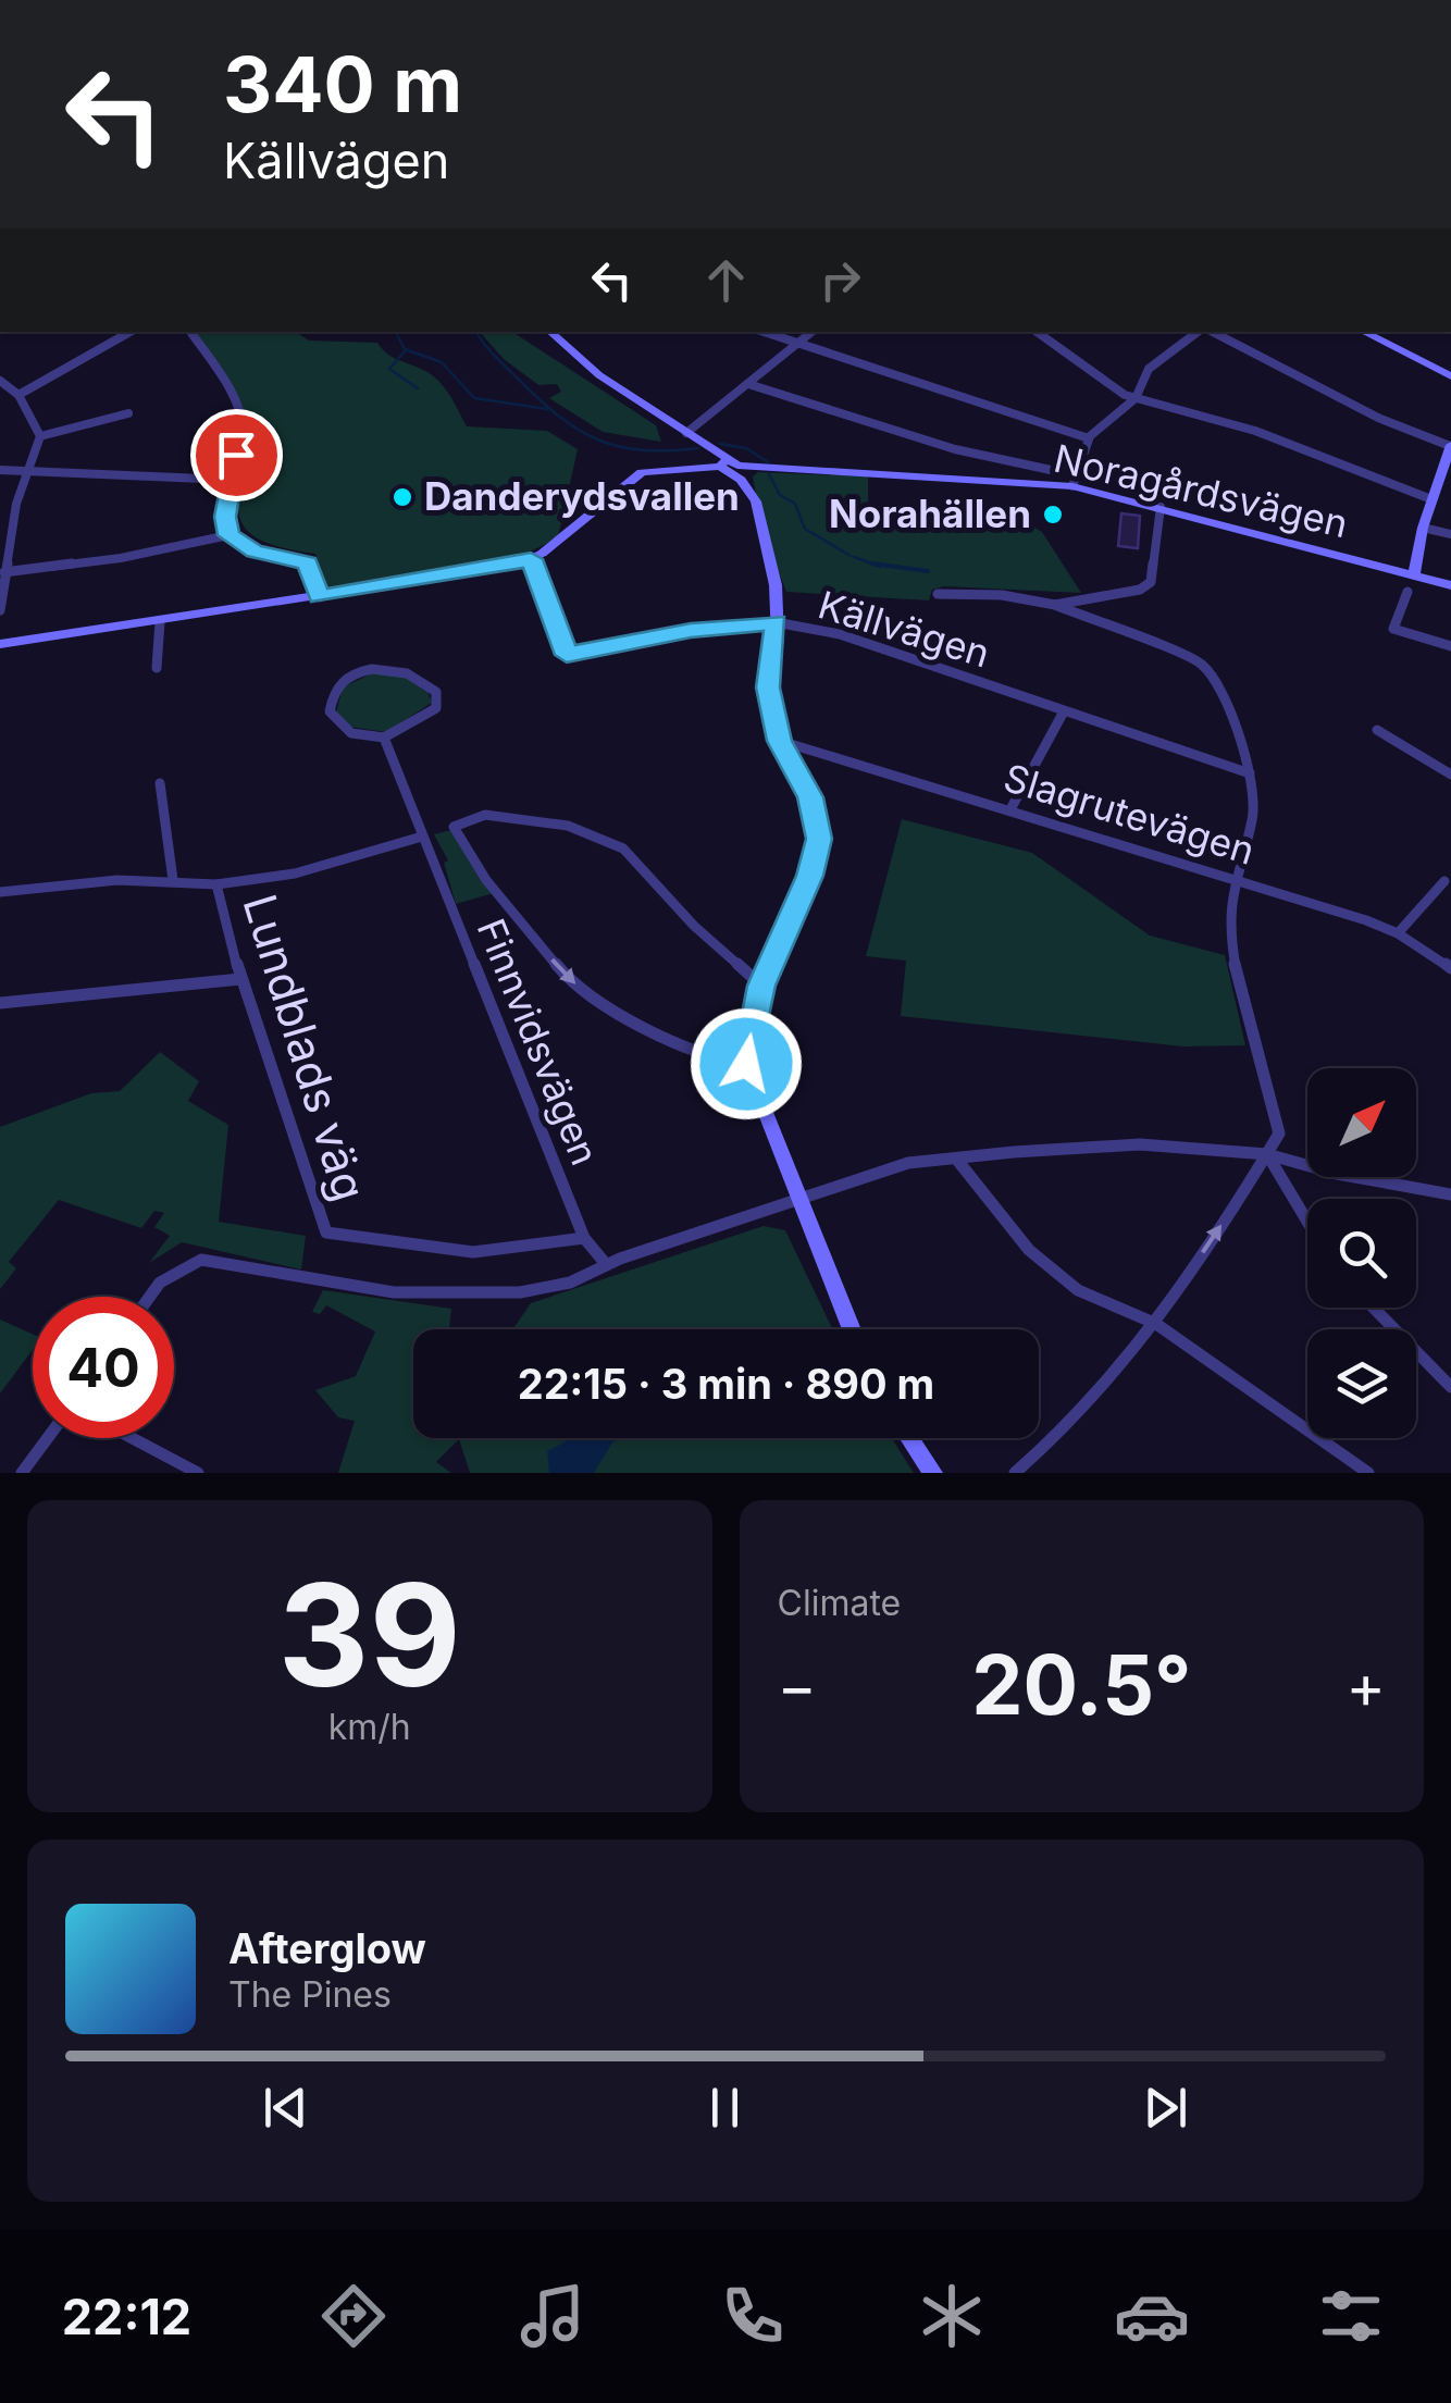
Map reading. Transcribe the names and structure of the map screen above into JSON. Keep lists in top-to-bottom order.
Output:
{
  "streets": {
    "street": [
      "Noragårdsvägen",
      "Källvägen",
      "Slagrutevägen",
      "Finnvidsvägen",
      "Lundblads väg"
    ]
  },
  "crossings": [
    ["Noragårdsvägen", "Källvägen"],
    ["Finnvidsvägen", "Lundblads väg"]
  ],
  "places": ["Danderydsvallen", "Norahällen"],
  "north": "top right",
  "page": {
    "turn": ["340 m", "Källvägen"],
    "limit": "40",
    "trip": "22:15 · 3 min · 890 m",
    "tile": [
      ["39", "km/h"],
      "Climate"
    ],
    "heat": ["−", "20.5°", "+"],
    "song": ["Afterglow", "The Pines"],
    "tabs": "22:12"
  }
}
